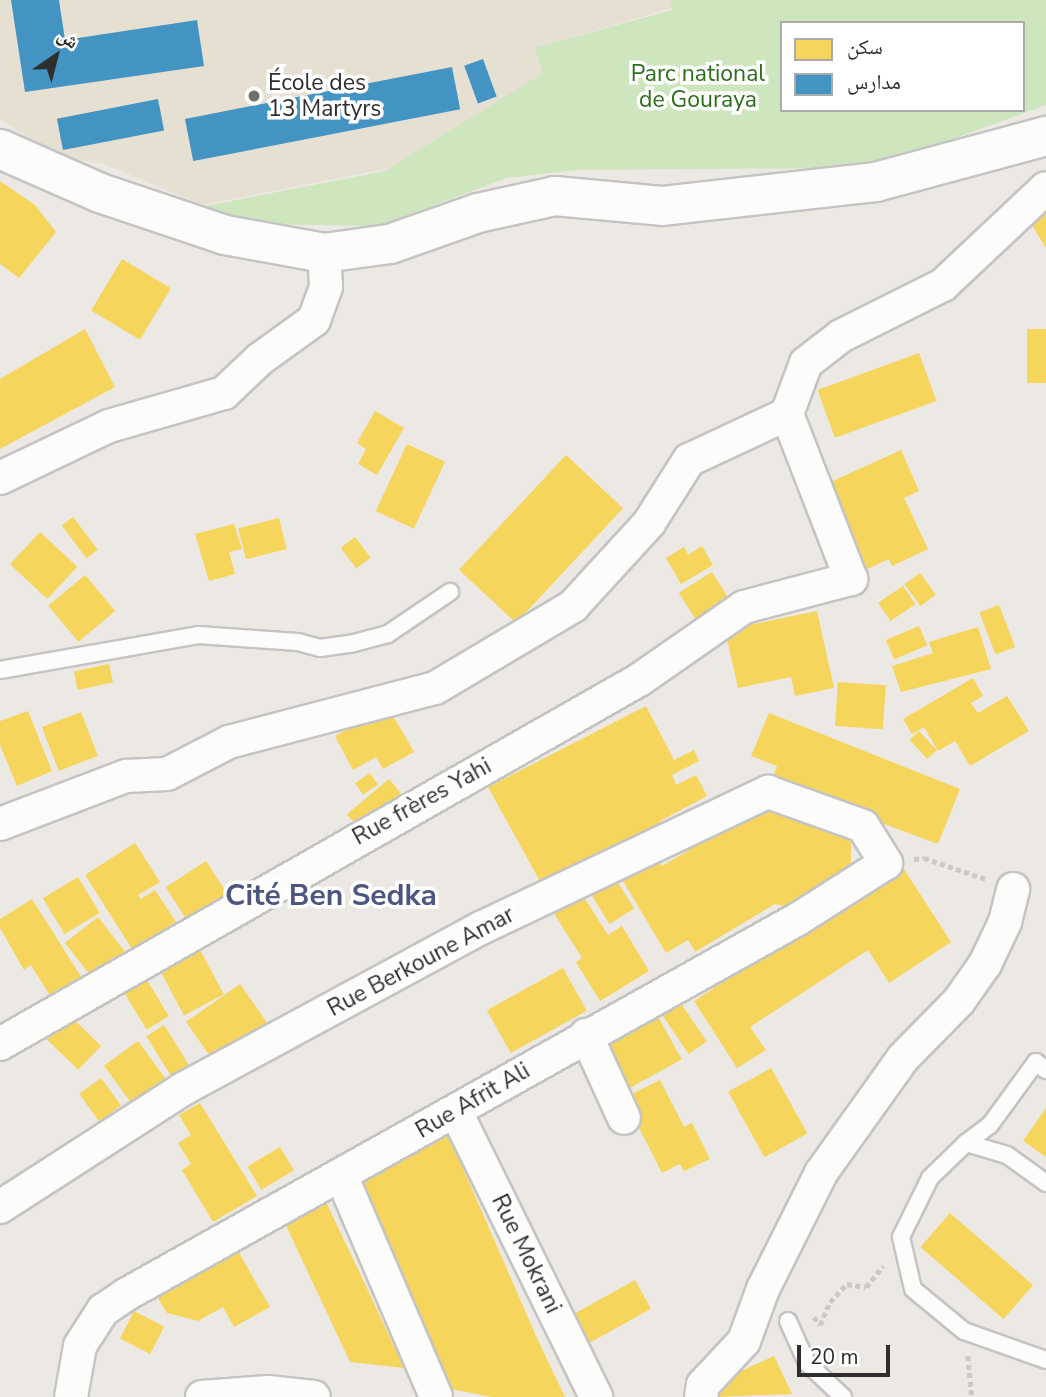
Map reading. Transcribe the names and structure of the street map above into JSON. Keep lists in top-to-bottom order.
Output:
{
  "streets": {
    "street": [
      "Rue frères Yahi",
      "Rue Berkoune Amar",
      "Rue Afrit Ali",
      "Rue Mokrani"
    ]
  },
  "crossings": [
    ["Rue Berkoune Amar", "Rue Afrit Ali"],
    ["Rue Afrit Ali", "Rue Mokrani"]
  ],
  "districts": ["Cité Ben Sedka"],
  "parks": ["Parc national de Gouraya"],
  "places": ["École des 13 Martyrs"],
  "legend": ["سكن", "مدارس"],
  "scale_bar": "20 m",
  "north": "top right"
}
